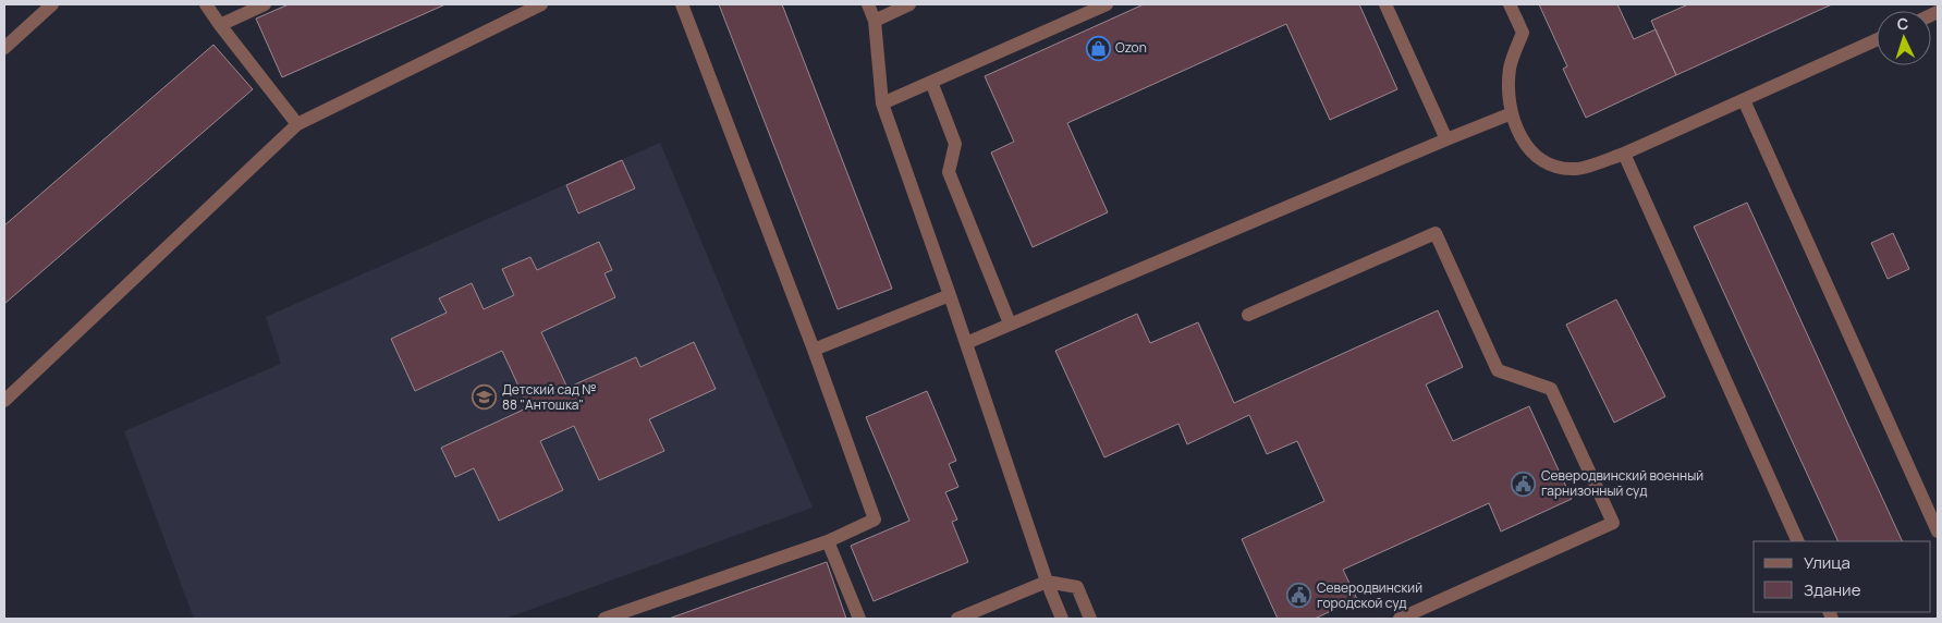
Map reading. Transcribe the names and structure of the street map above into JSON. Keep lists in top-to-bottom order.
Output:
{
  "places": {
    "shop": ["Ozon"],
    "school or university": ["Детский сад № 88 \"Антошка\""],
    "public building": ["Северодвинский военный гарнизонный суд", "Северодвинский городской суд"]
  },
  "legend": ["Улица", "Здание"],
  "north": "top"
}
